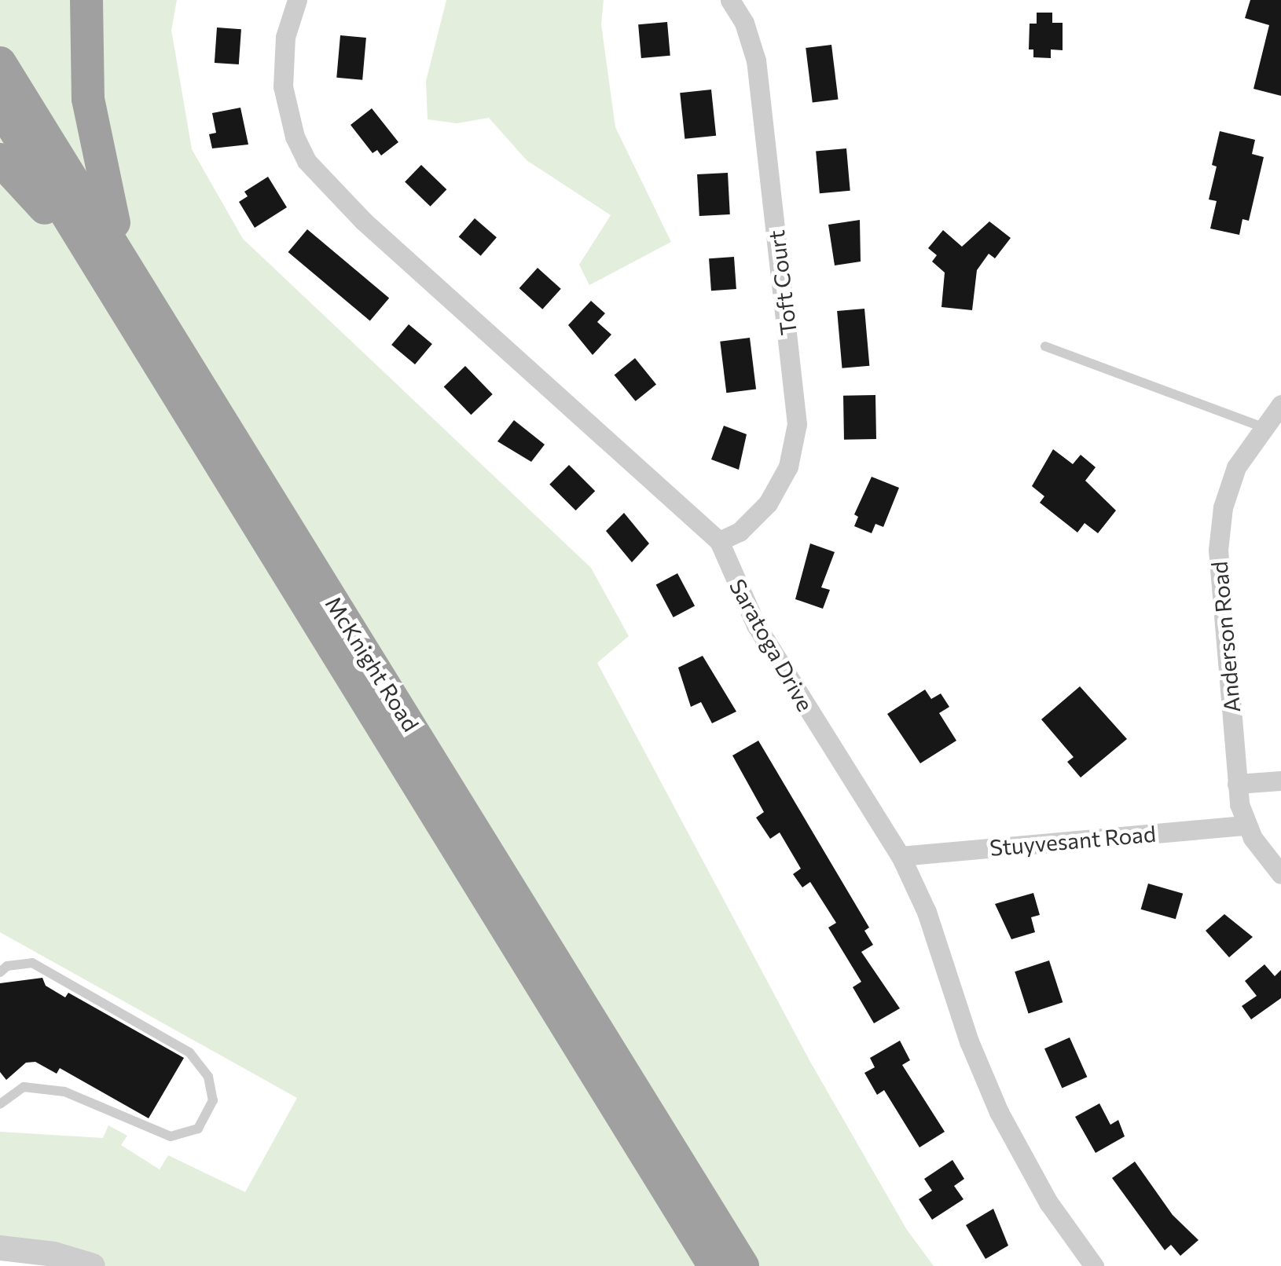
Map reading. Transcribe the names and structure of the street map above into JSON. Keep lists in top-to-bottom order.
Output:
{
  "streets": {
    "highway": ["McKnight Road"],
    "street": [
      "Toft Court",
      "Anderson Road",
      "Saratoga Drive",
      "Stuyvesant Road"
    ]
  },
  "crossings": [
    ["Toft Court", "Saratoga Drive"],
    ["Anderson Road", "Stuyvesant Road"],
    ["Saratoga Drive", "Stuyvesant Road"]
  ]
}
